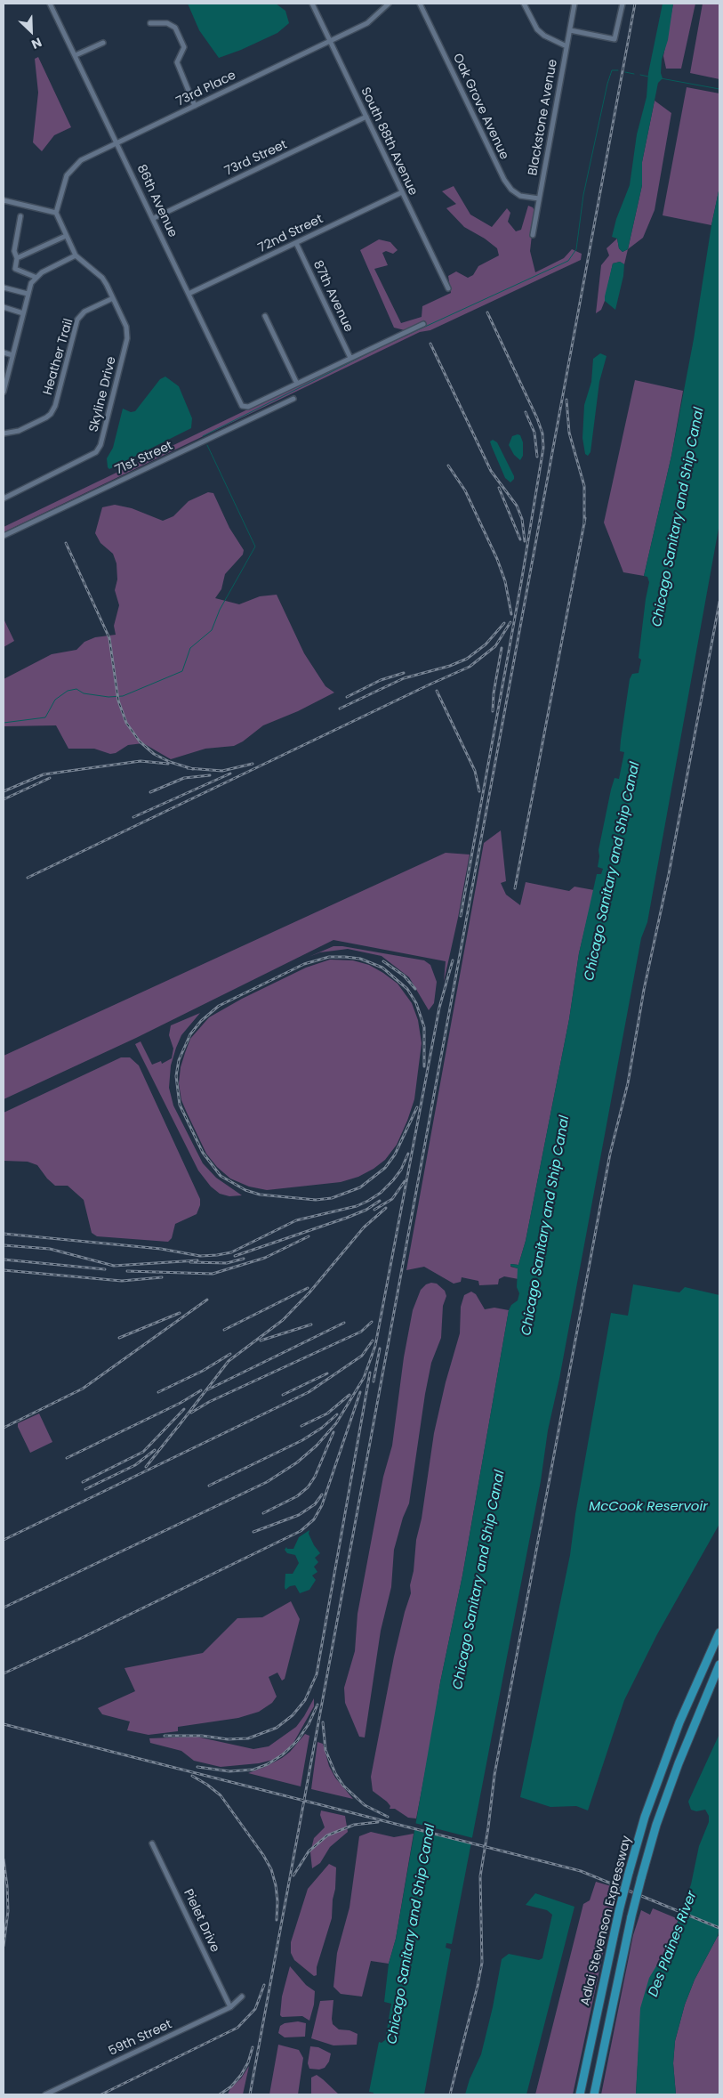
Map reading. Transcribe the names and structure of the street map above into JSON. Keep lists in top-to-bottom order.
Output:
{
  "streets": {
    "highway": ["Adlai Stevenson Expressway"],
    "street": [
      "73rd Place",
      "Oak Grove Avenue",
      "Blackstone Avenue",
      "South 88th Avenue",
      "73rd Street",
      "86th Avenue",
      "72nd Street",
      "87th Avenue",
      "Heather Trail",
      "Skyline Drive",
      "71st Street",
      "Pielet Drive",
      "59th Street"
    ]
  },
  "crossings": [
    ["73rd Place", "South 88th Avenue"],
    ["73rd Place", "86th Avenue"],
    ["Oak Grove Avenue", "Blackstone Avenue"],
    ["South 88th Avenue", "73rd Street"],
    ["South 88th Avenue", "72nd Street"],
    ["73rd Street", "86th Avenue"],
    ["86th Avenue", "72nd Street"],
    ["72nd Street", "87th Avenue"],
    ["Heather Trail", "Skyline Drive"],
    ["Pielet Drive", "59th Street"]
  ],
  "water": ["Chicago Sanitary and Ship Canal", "McCook Reservoir", "Des Plaines River"],
  "north": "bottom right"
}
